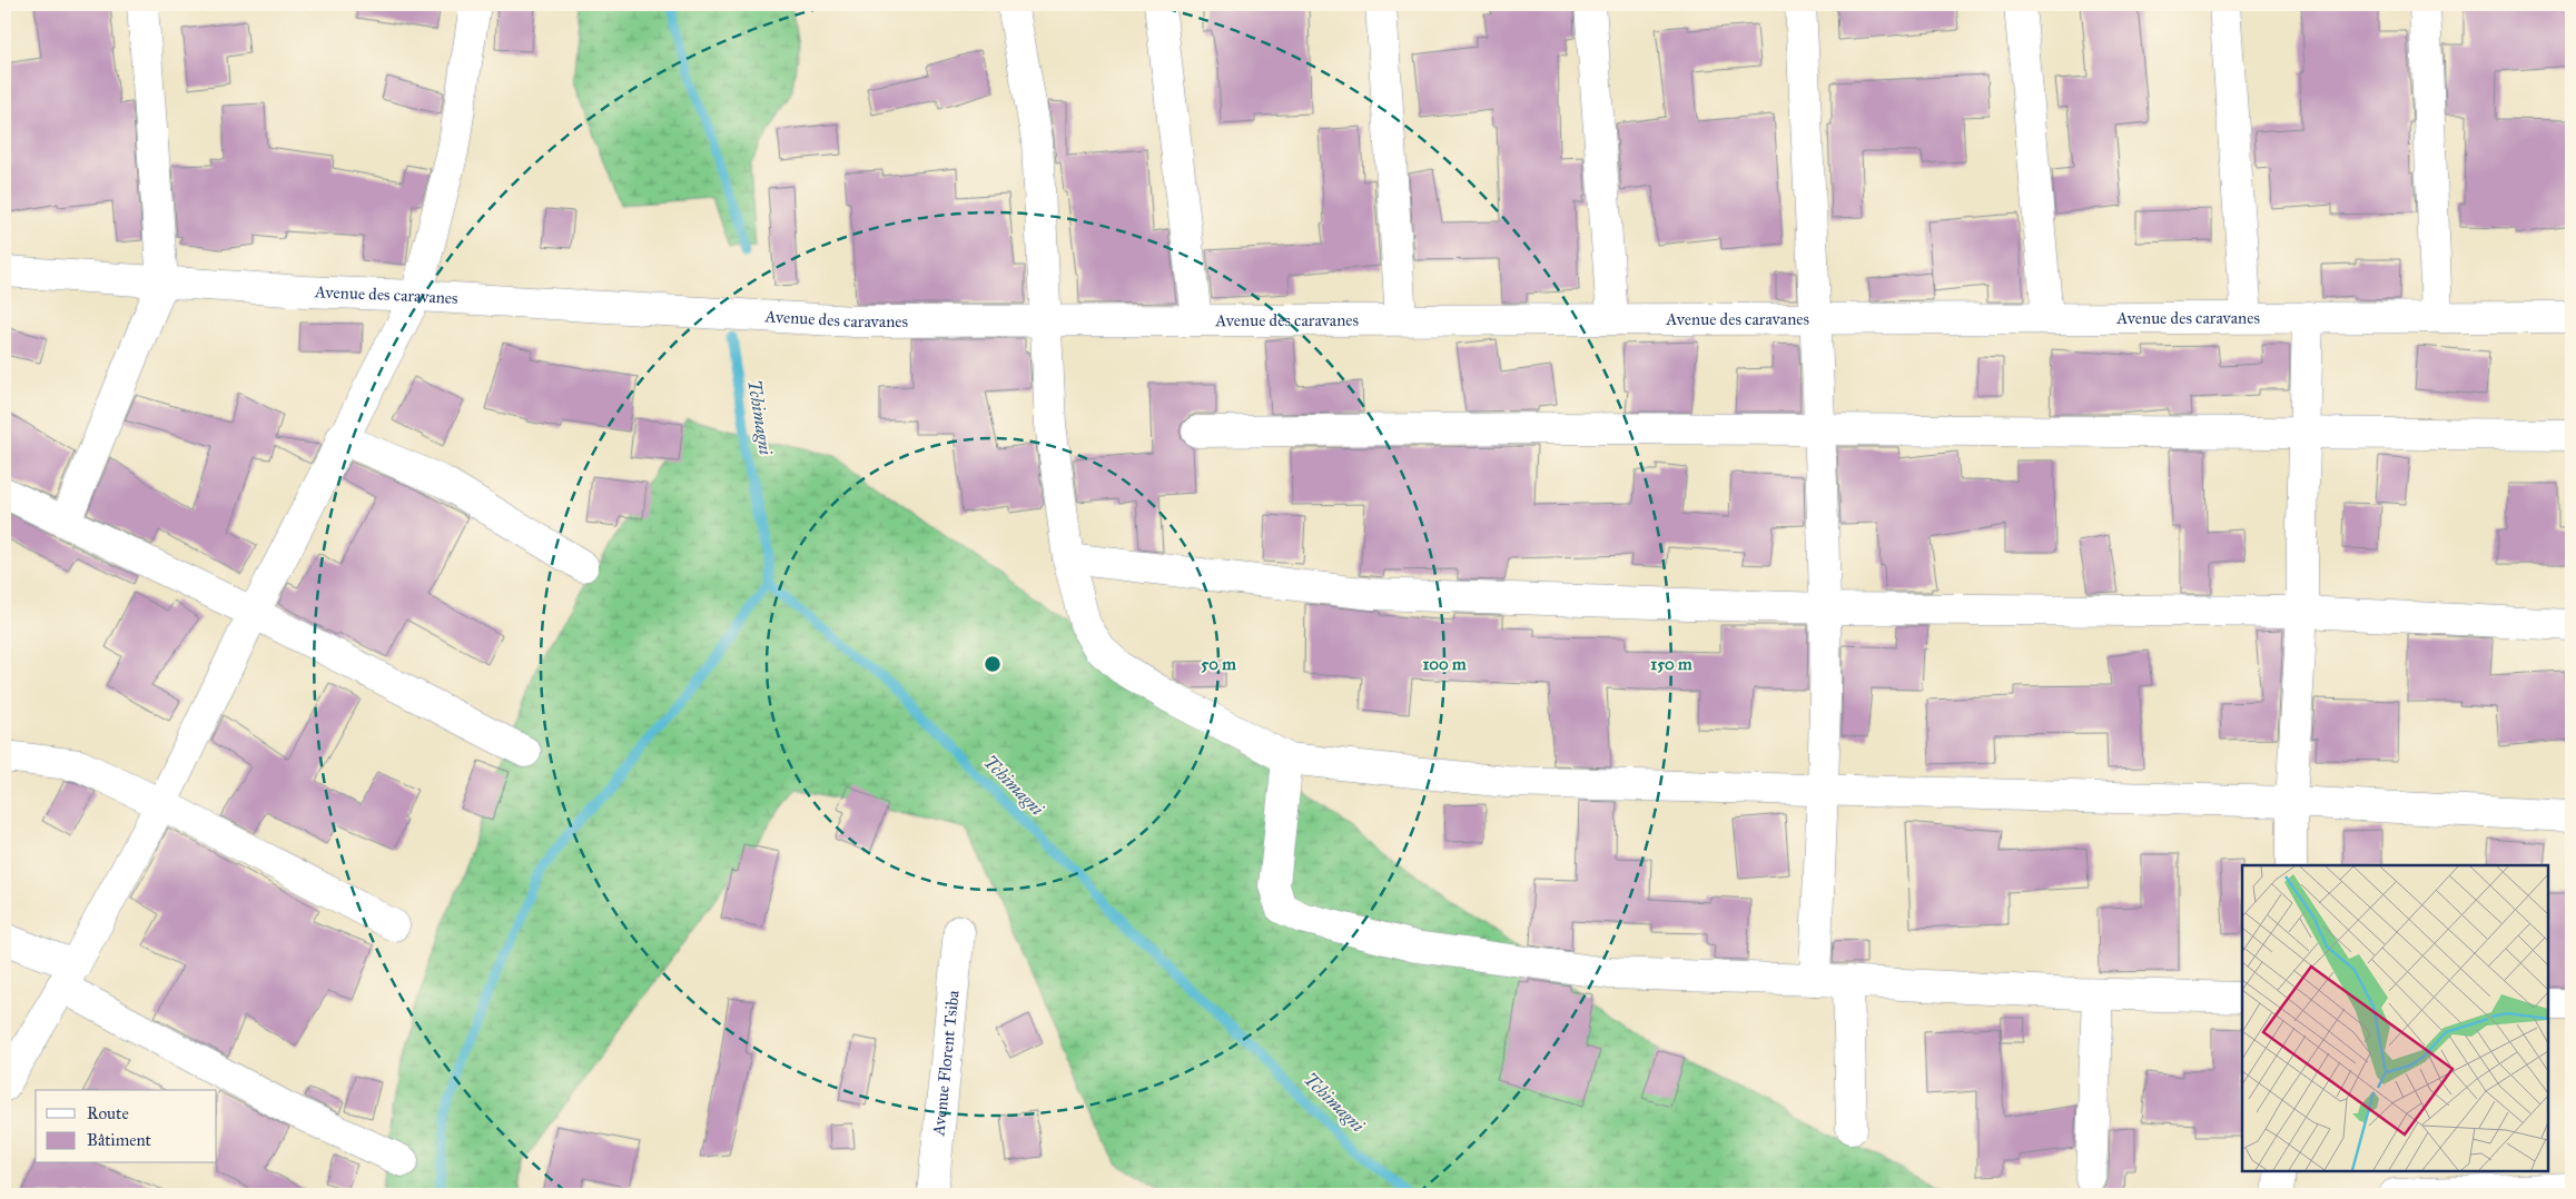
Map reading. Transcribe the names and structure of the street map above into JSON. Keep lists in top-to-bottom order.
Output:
{
  "streets": {
    "street": ["Avenue des caravanes", "Avenue Florent Tsiba"]
  },
  "water": ["Tchimagni"],
  "legend": ["Route", "Bâtiment"],
  "rings": ["50 m", "100 m", "150 m"]
}
